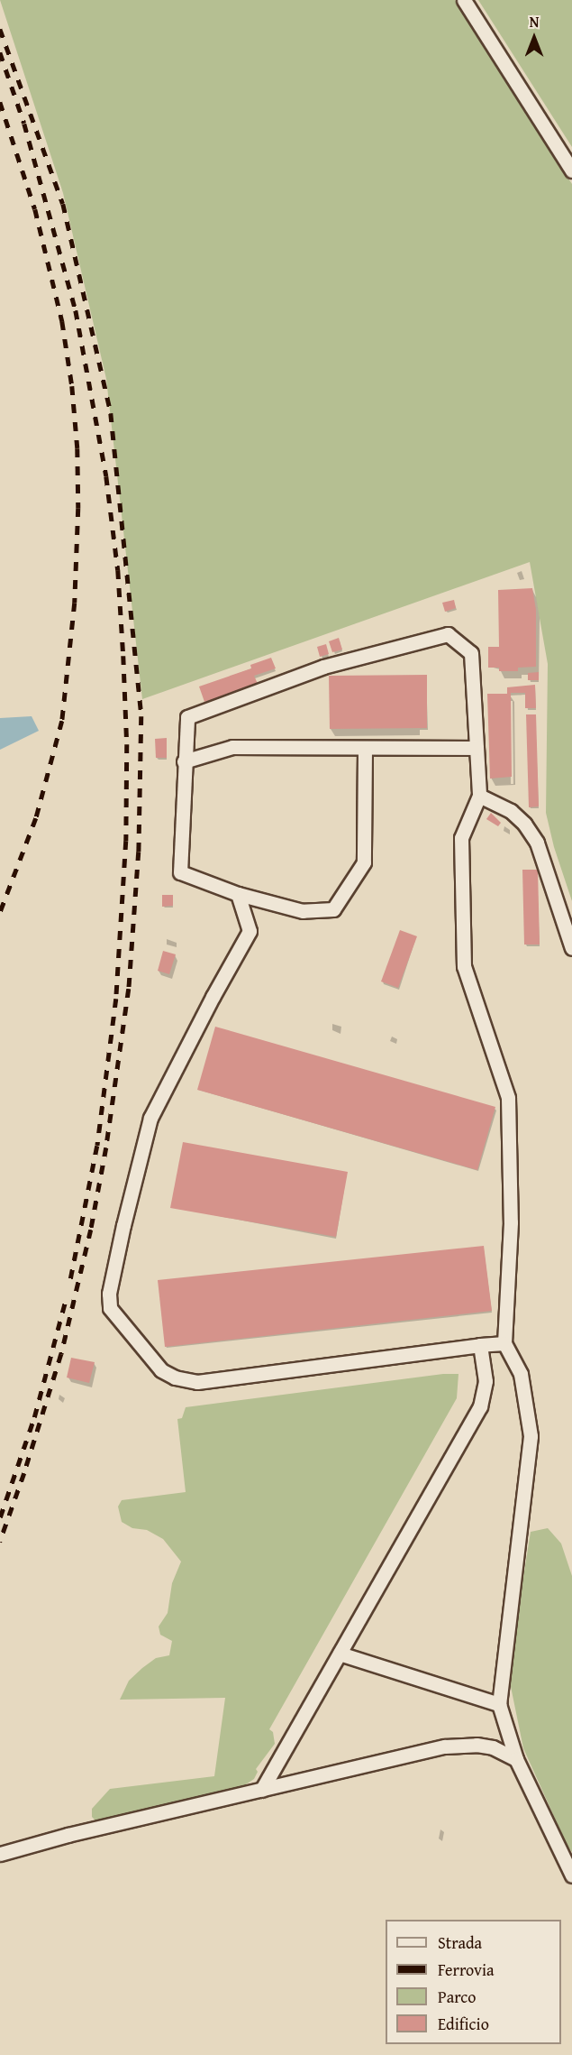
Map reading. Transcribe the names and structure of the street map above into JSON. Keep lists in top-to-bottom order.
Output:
{
  "legend": [
    "Strada",
    "Ferrovia",
    "Parco",
    "Edificio"
  ],
  "north": "top"
}
